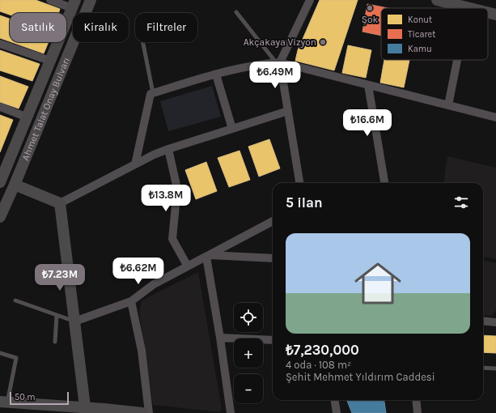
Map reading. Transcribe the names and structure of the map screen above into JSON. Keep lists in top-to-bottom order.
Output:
{
  "streets": {
    "main road": ["Ahmet Talat Onay Bulvarı"]
  },
  "places": ["Şok", "Akçakaya Vizyon"],
  "legend": ["Konut", "Ticaret", "Kamu"],
  "scale_bar": "50 m",
  "page": {
    "chip": ["Satılık", "Kiralık", "Filtreler"],
    "price": [
      "₺6.49M",
      "₺16.6M",
      "₺13.8M",
      "₺6.62M",
      "₺7.23M"
    ],
    "heading": "5 ilan",
    "list": [
      {
        "name": "₺7,230,000",
        "note": "4 oda · 108 m² · Şehit Mehmet Yıldırım Caddesi"
      }
    ],
    "map_buttons": ["+", "−"],
    "scale": "50 m"
  }
}
